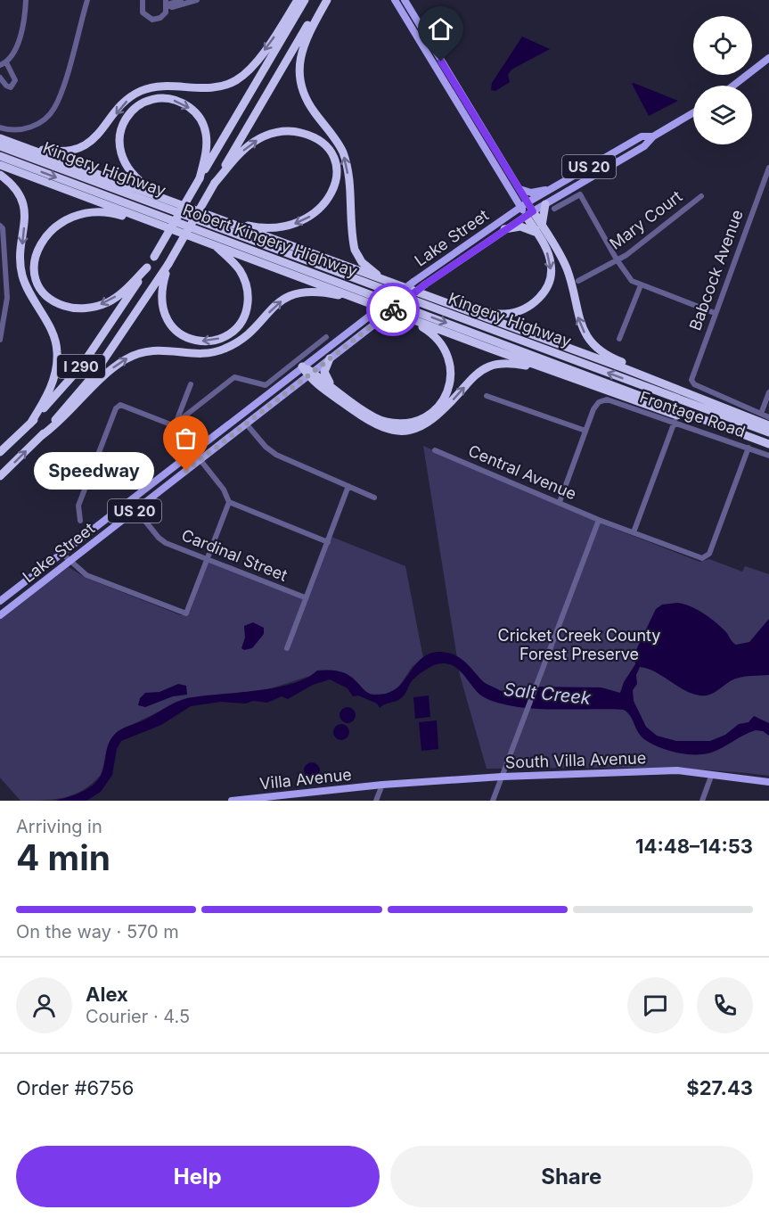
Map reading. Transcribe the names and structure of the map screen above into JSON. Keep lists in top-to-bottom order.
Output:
{
  "streets": {
    "highway": ["Kingery Highway", "Robert Kingery Highway", "I 290"],
    "main road": [
      "US 20",
      "Lake Street",
      "South Villa Avenue",
      "Villa Avenue"
    ],
    "street": [
      "Mary Court",
      "Babcock Avenue",
      "Frontage Road",
      "Central Avenue",
      "Cardinal Street"
    ]
  },
  "crossings": [
    ["Lake Street", "Cardinal Street"],
    ["Frontage Road", "Central Avenue"],
    ["South Villa Avenue", "Villa Avenue"]
  ],
  "water": ["Salt Creek"],
  "parks": ["Cricket Creek County Forest Preserve"],
  "places": ["Speedway"],
  "page": {
    "bubble": "Speedway",
    "heading": ["4 min", "Arriving in", "14:48–14:53"],
    "panel": [
      "Alex",
      "Courier · 4.5",
      "Order #6756",
      "$27.43"
    ],
    "bar": "On the way · 570 m",
    "buttons": ["Help", "Share"]
  }
}
